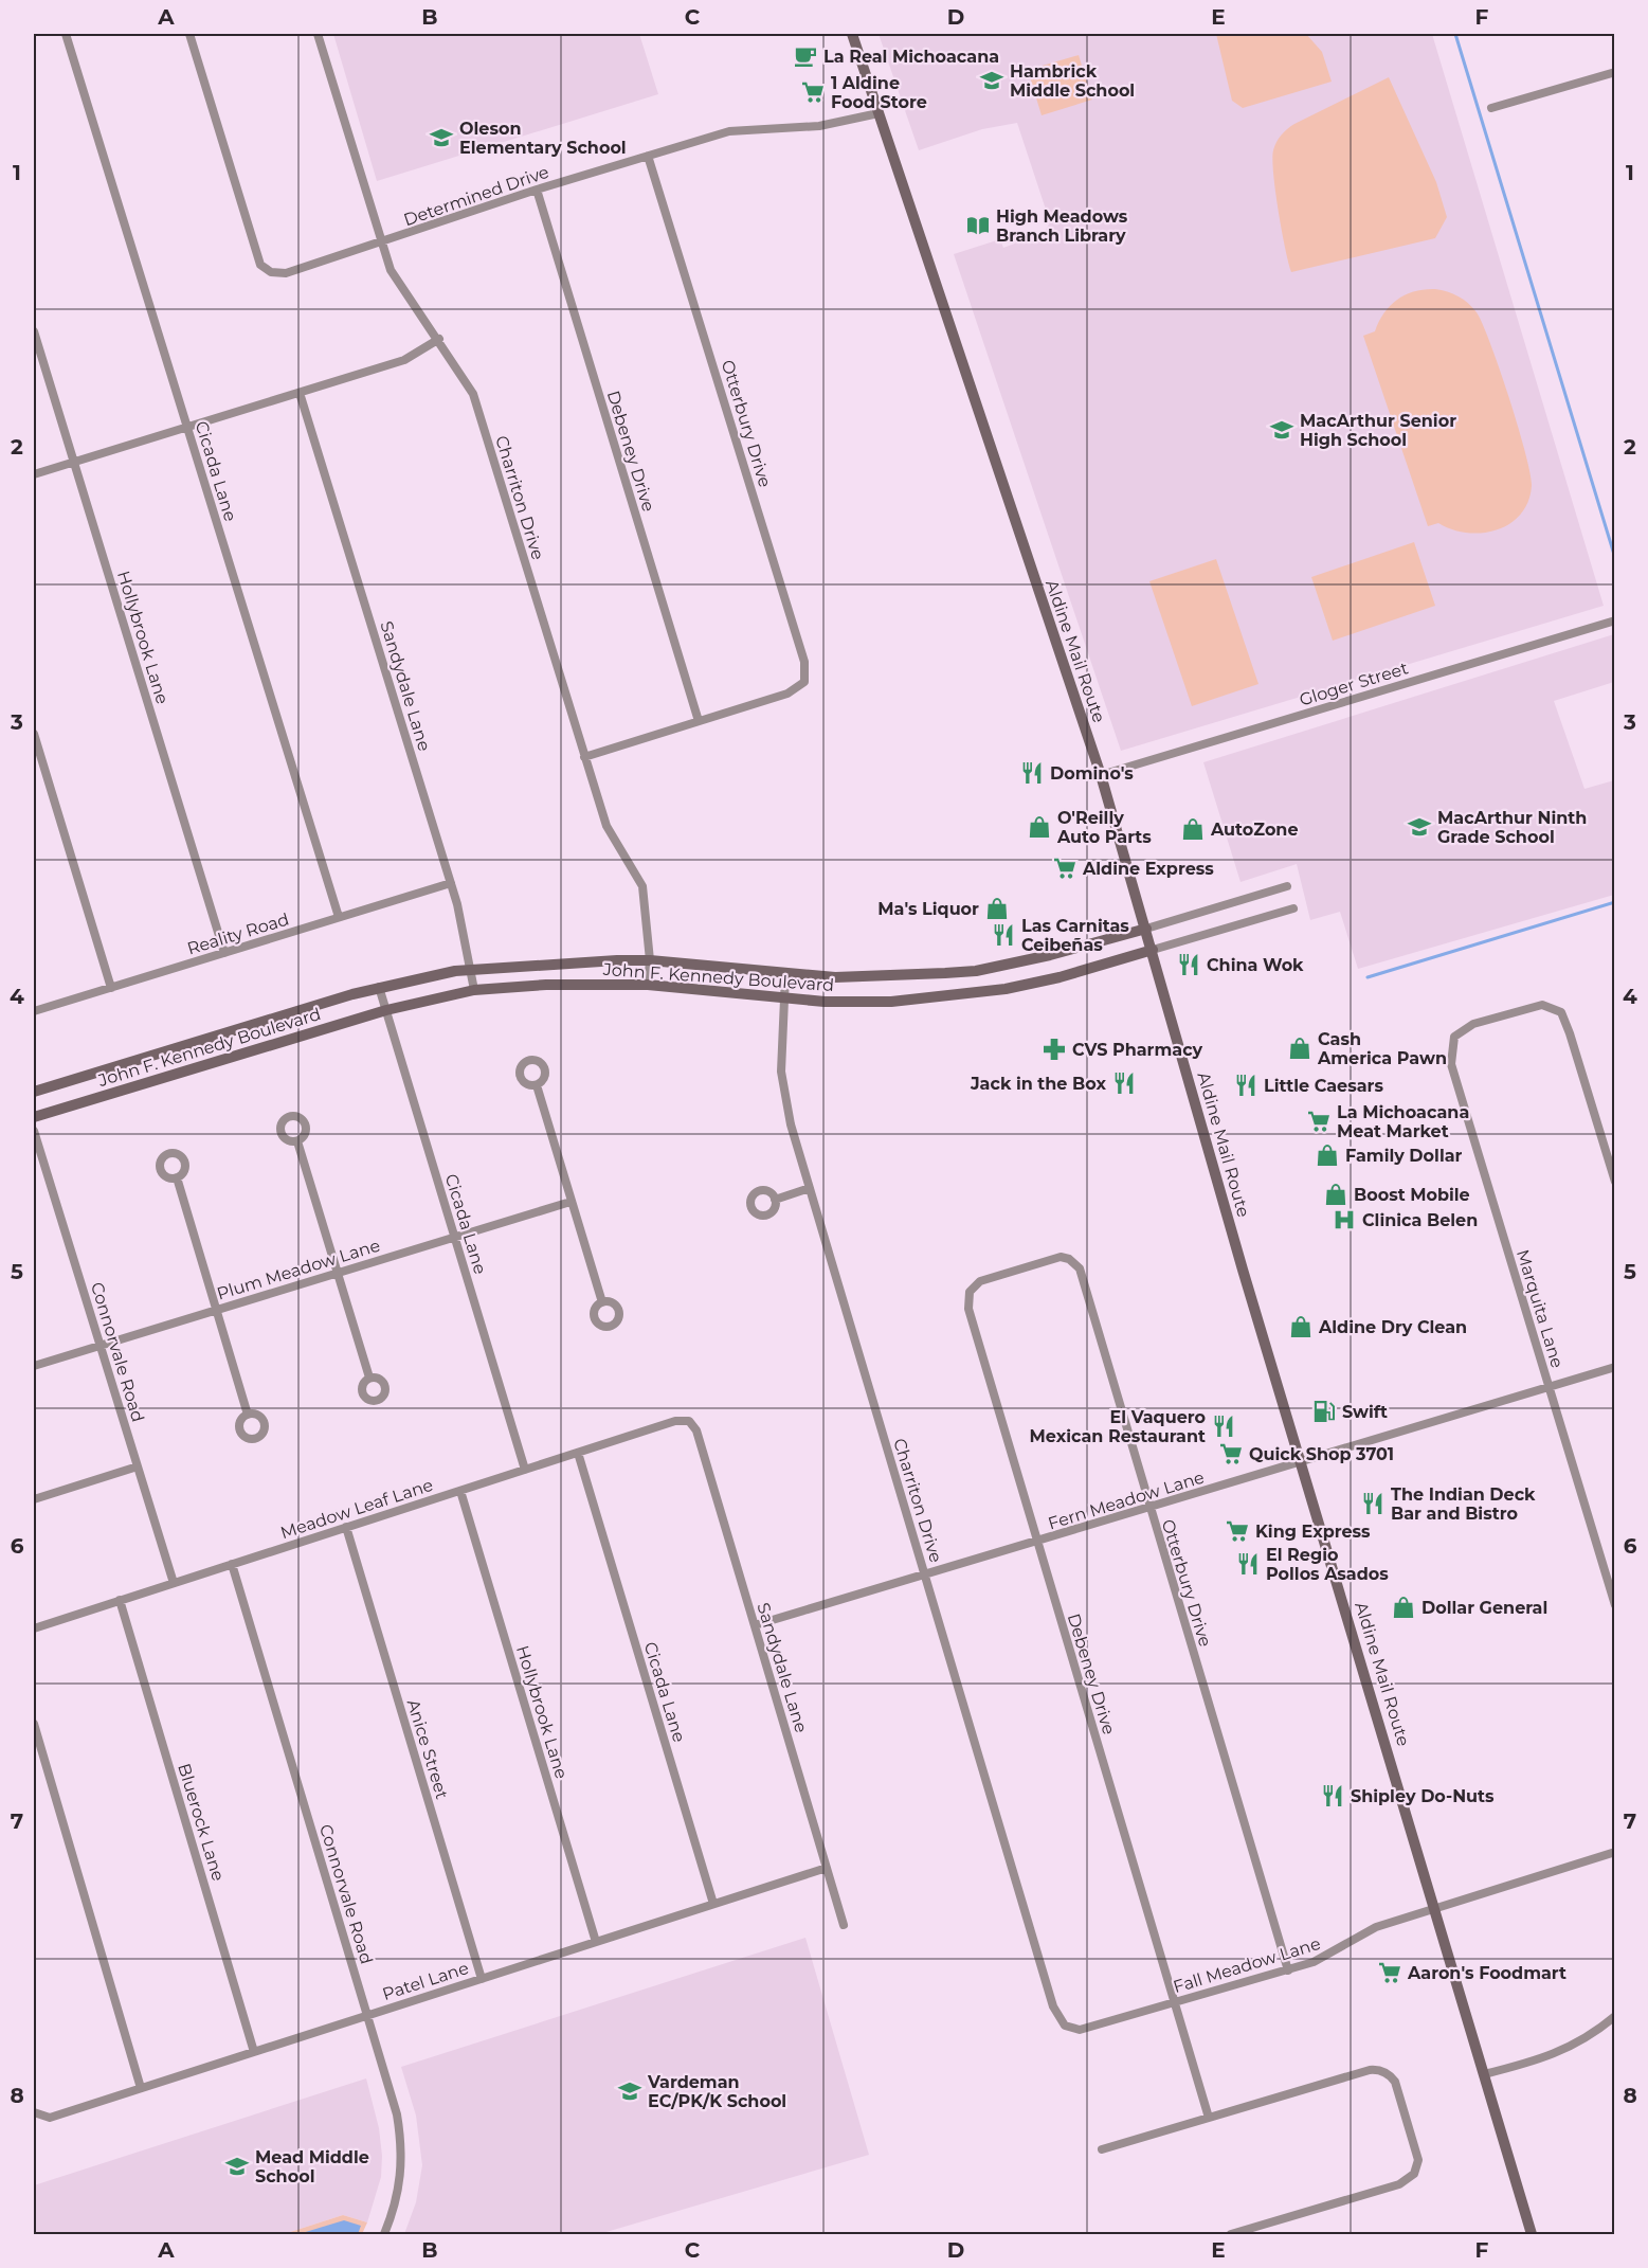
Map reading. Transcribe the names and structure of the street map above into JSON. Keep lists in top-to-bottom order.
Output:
{
  "streets": {
    "main road": ["Aldine Mail Route", "John F. Kennedy Boulevard"],
    "street": [
      "Determined Drive",
      "Otterbury Drive",
      "Debeney Drive",
      "Cicada Lane",
      "Charriton Drive",
      "Hollybrook Lane",
      "Gloger Street",
      "Sandydale Lane",
      "Reality Road",
      "Plum Meadow Lane",
      "Marquita Lane",
      "Connorvale Road",
      "Fern Meadow Lane",
      "Meadow Leaf Lane",
      "Anice Street",
      "Bluerock Lane",
      "Fall Meadow Lane",
      "Patel Lane"
    ]
  },
  "crossings": [
    ["Determined Drive", "Otterbury Drive"],
    ["Determined Drive", "Debeney Drive"],
    ["Determined Drive", "Charriton Drive"],
    ["Determined Drive", "Aldine Mail Route"],
    ["Otterbury Drive", "Debeney Drive"],
    ["Otterbury Drive", "Fern Meadow Lane"],
    ["Otterbury Drive", "Fall Meadow Lane"],
    ["Debeney Drive", "Fern Meadow Lane"],
    ["Debeney Drive", "Fall Meadow Lane"],
    ["Cicada Lane", "Reality Road"],
    ["Cicada Lane", "John F. Kennedy Boulevard"],
    ["Cicada Lane", "Plum Meadow Lane"],
    ["Cicada Lane", "Meadow Leaf Lane"],
    ["Cicada Lane", "Patel Lane"],
    ["Charriton Drive", "John F. Kennedy Boulevard"],
    ["Charriton Drive", "Fern Meadow Lane"],
    ["Charriton Drive", "Fall Meadow Lane"],
    ["Hollybrook Lane", "Reality Road"],
    ["Hollybrook Lane", "Meadow Leaf Lane"],
    ["Hollybrook Lane", "Patel Lane"],
    ["Aldine Mail Route", "Gloger Street"],
    ["Aldine Mail Route", "John F. Kennedy Boulevard"],
    ["Aldine Mail Route", "Fern Meadow Lane"],
    ["Aldine Mail Route", "Fall Meadow Lane"],
    ["Sandydale Lane", "Reality Road"],
    ["Sandydale Lane", "John F. Kennedy Boulevard"],
    ["Sandydale Lane", "Fern Meadow Lane"],
    ["Sandydale Lane", "Meadow Leaf Lane"],
    ["Sandydale Lane", "Patel Lane"],
    ["Plum Meadow Lane", "Connorvale Road"],
    ["Marquita Lane", "Fern Meadow Lane"],
    ["Connorvale Road", "Meadow Leaf Lane"],
    ["Connorvale Road", "Patel Lane"],
    ["Meadow Leaf Lane", "Anice Street"],
    ["Meadow Leaf Lane", "Bluerock Lane"],
    ["Anice Street", "Patel Lane"],
    ["Bluerock Lane", "Patel Lane"]
  ],
  "places": {
    "cafe": ["La Real Michoacana"],
    "school or university": [
      "Hambrick Middle School",
      "Oleson Elementary School",
      "MacArthur Senior High School",
      "MacArthur Ninth Grade School",
      "Vardeman EC/PK/K School",
      "Mead Middle School"
    ],
    "supermarket": [
      "1 Aldine Food Store",
      "Aldine Express",
      "La Michoacana Meat Market",
      "Quick Shop 3701",
      "King Express",
      "Aaron's Foodmart"
    ],
    "library": ["High Meadows Branch Library"],
    "restaurant": [
      "Domino's",
      "Las Carnitas Ceibeñas",
      "China Wok",
      "Jack in the Box",
      "Little Caesars",
      "El Vaquero Mexican Restaurant",
      "The Indian Deck Bar and Bistro",
      "El Regio Pollos Asados",
      "Shipley Do-Nuts"
    ],
    "shop": [
      "O'Reilly Auto Parts",
      "AutoZone",
      "Ma's Liquor",
      "Cash America Pawn",
      "Family Dollar",
      "Boost Mobile",
      "Aldine Dry Clean",
      "Dollar General"
    ],
    "pharmacy": ["CVS Pharmacy"],
    "hospital": ["Clinica Belen"],
    "fuel station": ["Swift"]
  },
  "grid": {
    "columns": [
      "A",
      "B",
      "C",
      "D",
      "E",
      "F"
    ],
    "rows": [
      "1",
      "2",
      "3",
      "4",
      "5",
      "6",
      "7",
      "8"
    ]
  }
}
